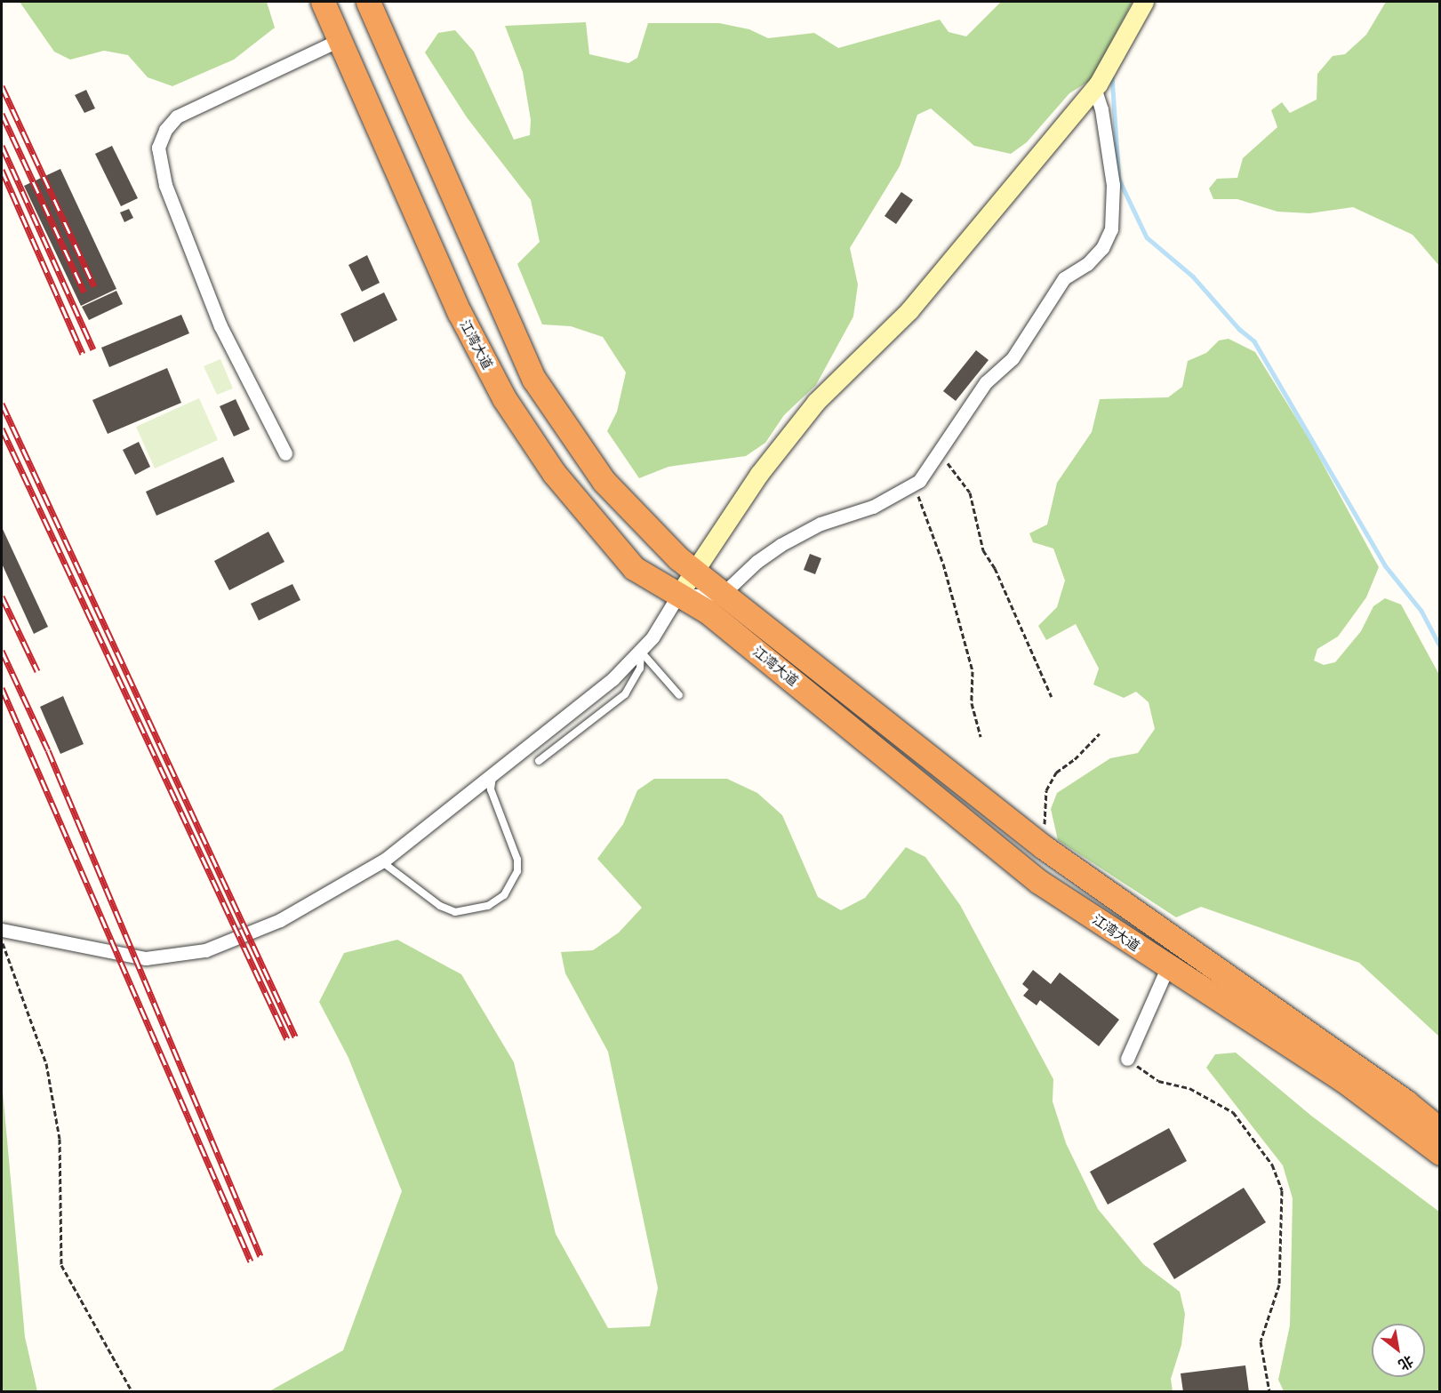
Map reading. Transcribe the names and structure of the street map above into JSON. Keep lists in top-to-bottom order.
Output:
{
  "streets": {
    "highway": ["江湾大道"]
  },
  "north": "bottom right"
}
